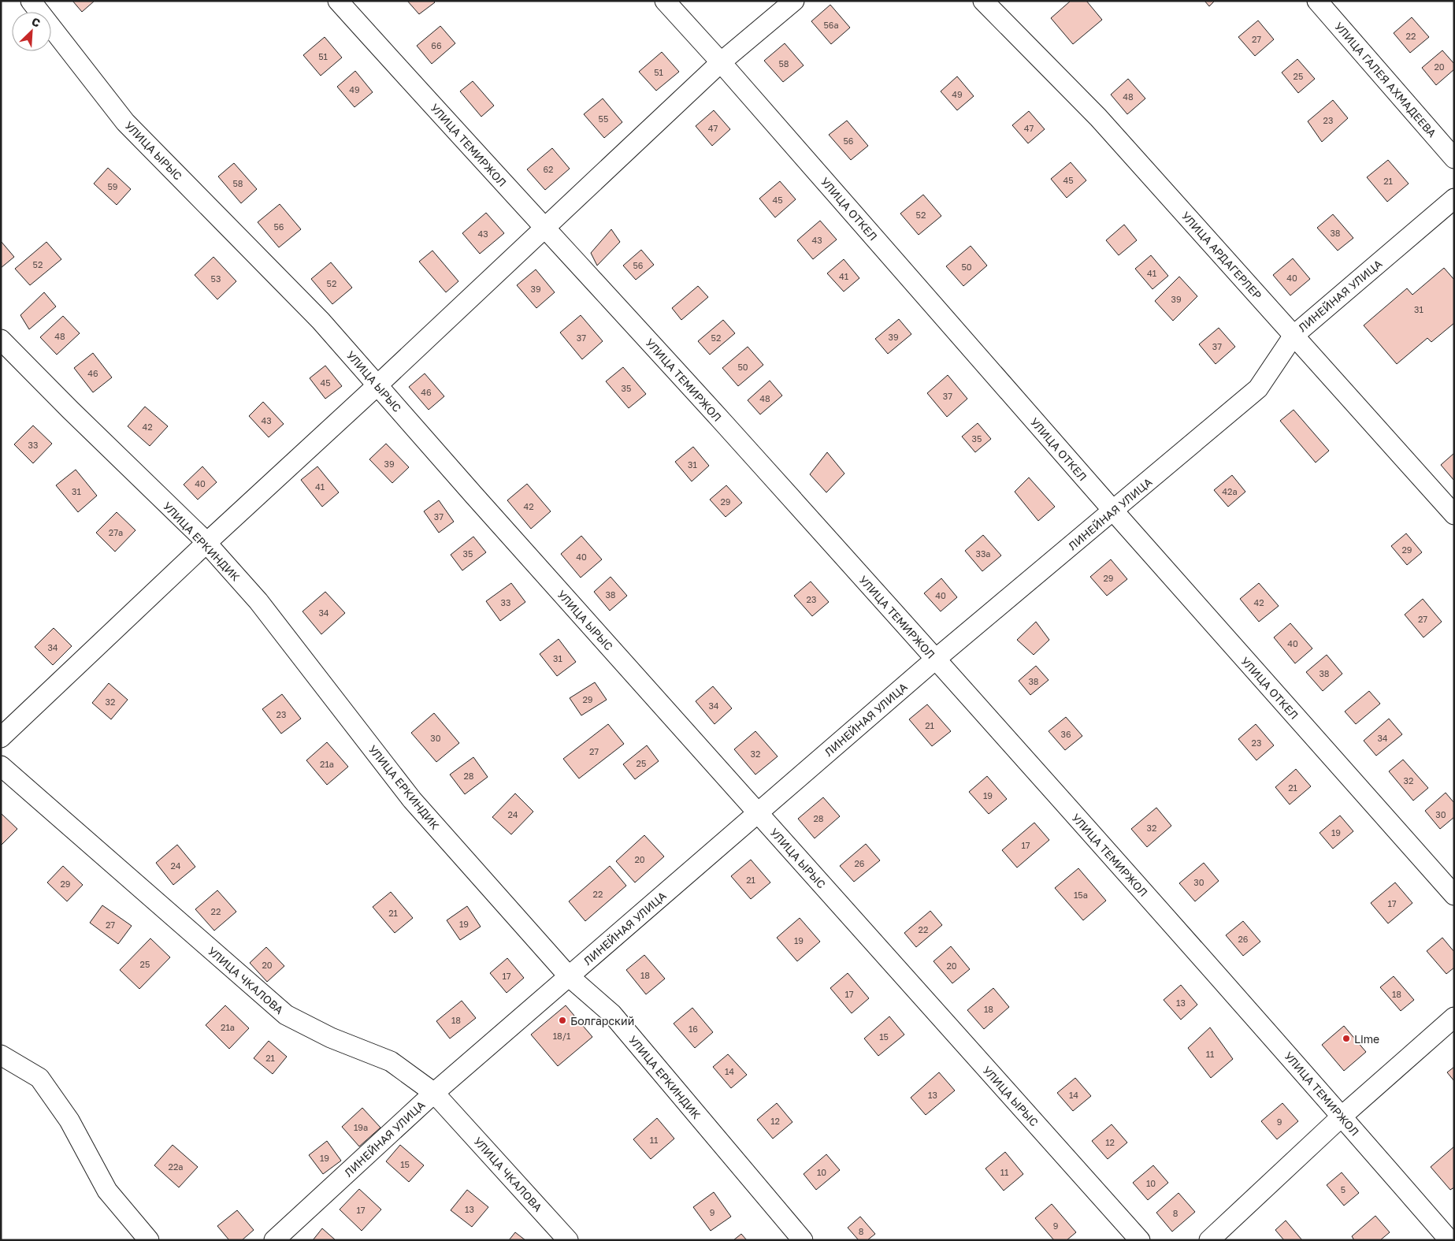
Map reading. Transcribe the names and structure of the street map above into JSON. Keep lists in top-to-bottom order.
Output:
{
  "streets": {
    "street": [
      "УЛИЦА ГАЛЕЯ АХМАДЕЕВА",
      "УЛИЦА ТЕМИРЖОЛ",
      "УЛИЦА ЫРЫС",
      "УЛИЦА ОТКЕЛ",
      "УЛИЦА АРДАГЕРЛЕР",
      "ЛИНЕЙНАЯ УЛИЦА",
      "УЛИЦА ЕРКИНДИК",
      "УЛИЦА ЧКАЛОВА"
    ]
  },
  "crossings": [
    ["УЛИЦА ТЕМИРЖОЛ", "ЛИНЕЙНАЯ УЛИЦА"],
    ["УЛИЦА ЫРЫС", "ЛИНЕЙНАЯ УЛИЦА"],
    ["УЛИЦА ОТКЕЛ", "ЛИНЕЙНАЯ УЛИЦА"],
    ["УЛИЦА АРДАГЕРЛЕР", "ЛИНЕЙНАЯ УЛИЦА"],
    ["ЛИНЕЙНАЯ УЛИЦА", "УЛИЦА ЕРКИНДИК"],
    ["ЛИНЕЙНАЯ УЛИЦА", "УЛИЦА ЧКАЛОВА"]
  ],
  "places": ["Болгарский", "Lime"],
  "house_numbers": [
    "56а",
    "22",
    "27",
    "66",
    "51",
    "58",
    "20",
    "51",
    "25",
    "49",
    "49",
    "48",
    "55",
    "23",
    "47",
    "47",
    "56",
    "62",
    "45",
    "21",
    "58",
    "59",
    "45",
    "52",
    "56",
    "38",
    "43",
    "43",
    "52",
    "56",
    "50",
    "41",
    "41",
    "40",
    "53",
    "52",
    "39",
    "39",
    "31",
    "48",
    "39",
    "37",
    "52",
    "37",
    "50",
    "46",
    "45",
    "35",
    "46",
    "37",
    "48",
    "43",
    "42",
    "35",
    "33",
    "39",
    "31",
    "40",
    "41",
    "31",
    "42а",
    "29",
    "42",
    "37",
    "27а",
    "29",
    "35",
    "33а",
    "40",
    "29",
    "38",
    "40",
    "23",
    "33",
    "42",
    "34",
    "27",
    "40",
    "34",
    "31",
    "38",
    "38",
    "29",
    "32",
    "34",
    "23",
    "21",
    "36",
    "30",
    "34",
    "23",
    "27",
    "32",
    "25",
    "21а",
    "28",
    "32",
    "21",
    "19",
    "24",
    "30",
    "28",
    "32",
    "19",
    "17",
    "20",
    "26",
    "24",
    "21",
    "30",
    "29",
    "22",
    "15а",
    "17",
    "22",
    "21",
    "19",
    "27",
    "22",
    "26",
    "19",
    "25",
    "20",
    "20",
    "18",
    "17",
    "17",
    "18",
    "13",
    "18",
    "18",
    "21а",
    "16",
    "18/1",
    "15",
    "11",
    "21",
    "14",
    "13",
    "14",
    "12",
    "9",
    "19а",
    "11",
    "12",
    "19",
    "15",
    "22а",
    "10",
    "11",
    "10",
    "5",
    "13",
    "17",
    "9",
    "8",
    "9",
    "8"
  ],
  "north": "top right"
}
